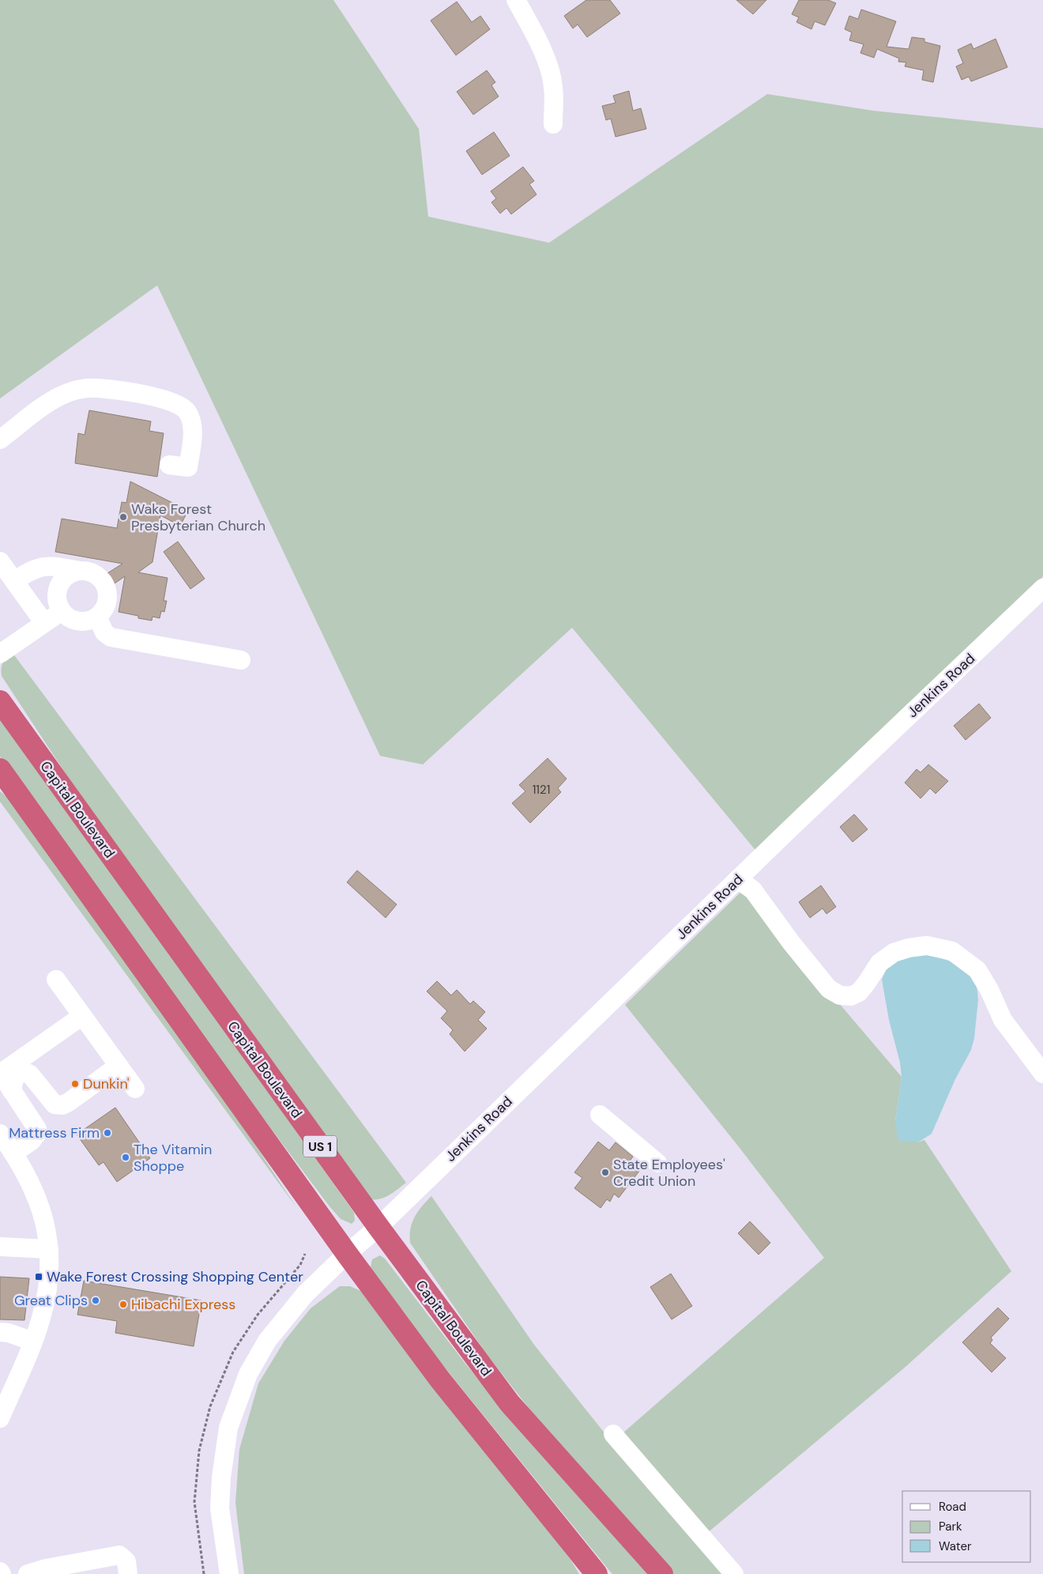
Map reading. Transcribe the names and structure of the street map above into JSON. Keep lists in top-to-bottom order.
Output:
{
  "streets": {
    "highway": ["Capital Boulevard", "US 1"],
    "street": ["Jenkins Road"]
  },
  "crossings": [
    ["Jenkins Road", "Capital Boulevard"]
  ],
  "places": {
    "other": [
      "Wake Forest Presbyterian Church",
      "Dunkin'",
      "Mattress Firm",
      "The Vitamin Shoppe",
      "State Employees' Credit Union",
      "Great Clips",
      "Hibachi Express"
    ],
    "transit": ["Wake Forest Crossing Shopping Center"]
  },
  "house_numbers": ["1121"],
  "legend": ["Road", "Park", "Water"]
}
